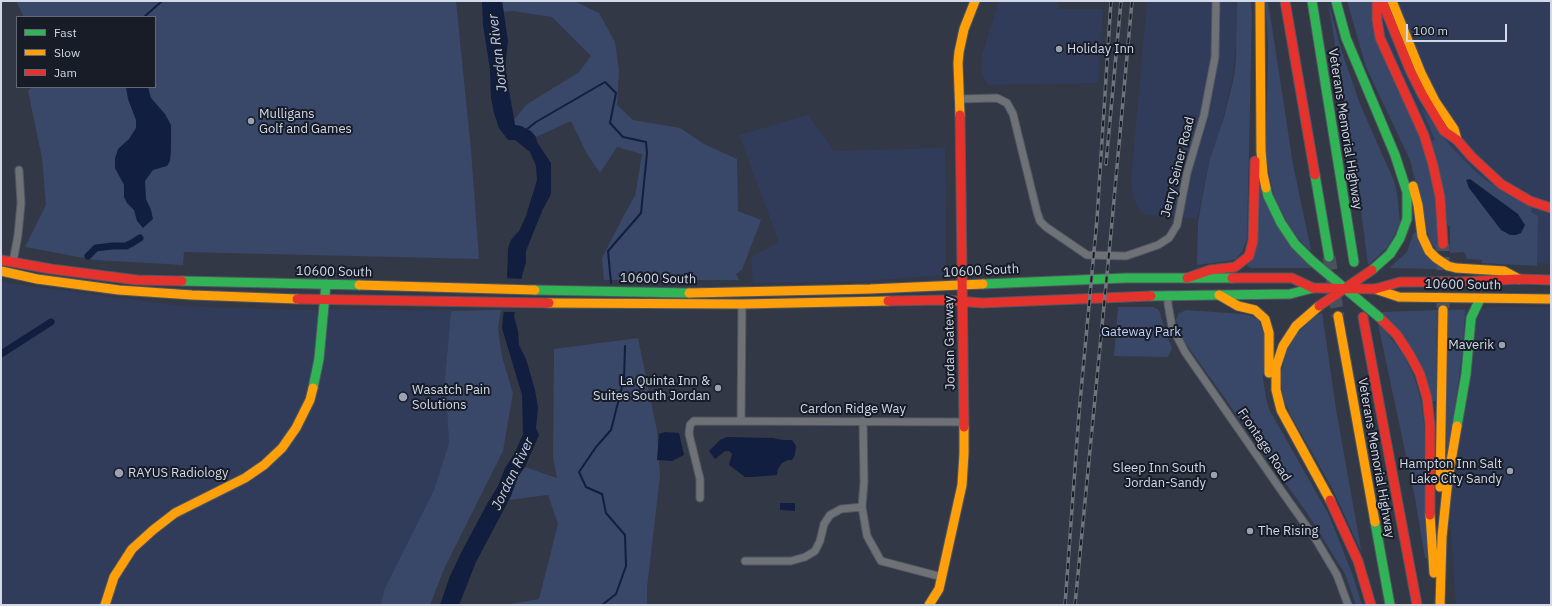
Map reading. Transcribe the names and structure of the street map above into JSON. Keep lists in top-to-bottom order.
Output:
{
  "streets": {
    "main road": ["Veterans Memorial Highway", "10600 South", "Jordan Gateway"],
    "street": ["Jerry Seiner Road", "Cardon Ridge Way", "Frontage Road"]
  },
  "crossings": [
    ["Jerry Seiner Road", "Jordan Gateway"],
    ["10600 South", "Jordan Gateway"],
    ["10600 South", "Frontage Road"],
    ["Jordan Gateway", "Cardon Ridge Way"]
  ],
  "water": ["Jordan River"],
  "parks": ["Gateway Park"],
  "places": [
    "Holiday Inn",
    "Mulligans Golf and Games",
    "Maverik",
    "La Quinta Inn & Suites South Jordan",
    "Wasatch Pain Solutions",
    "Hampton Inn Salt Lake City Sandy",
    "RAYUS Radiology",
    "Sleep Inn South Jordan-Sandy",
    "The Rising"
  ],
  "legend": ["Fast", "Slow", "Jam"],
  "scale_bar": "100 m"
}
